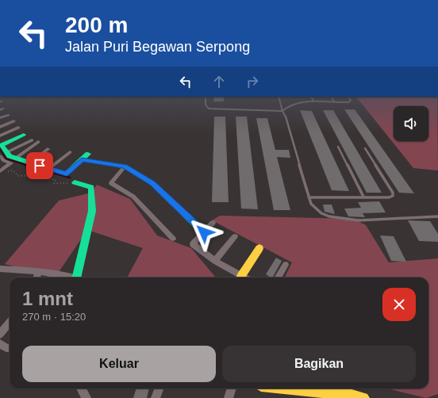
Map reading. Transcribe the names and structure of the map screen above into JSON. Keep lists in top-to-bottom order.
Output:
{
  "page": {
    "turn": ["200 m", "Jalan Puri Begawan Serpong"],
    "heading": ["1 mnt", "270 m · 15:20"],
    "buttons": ["Keluar", "Bagikan"]
  }
}
